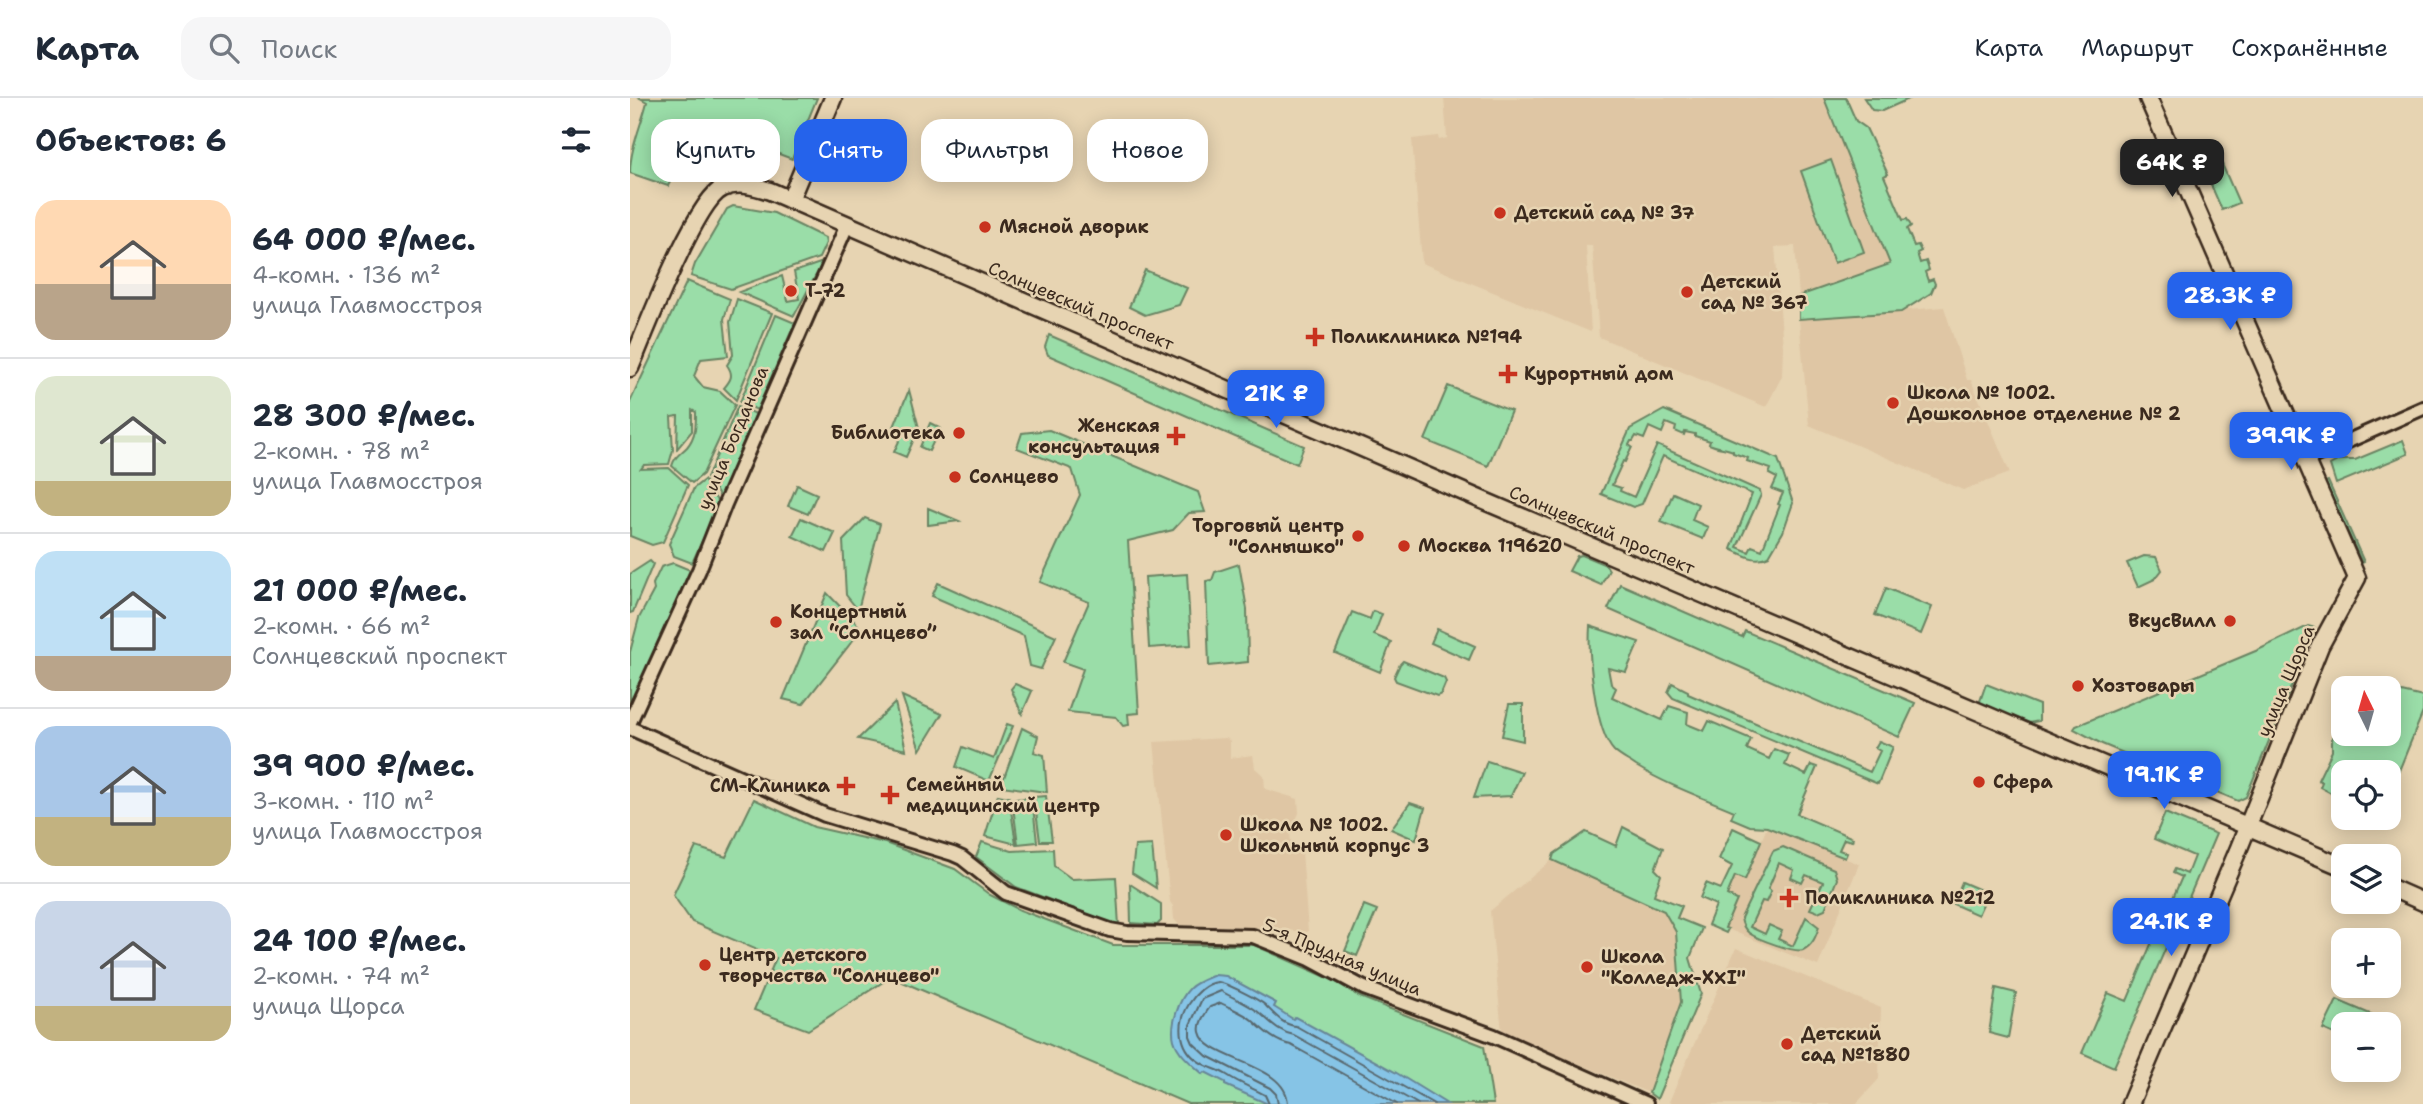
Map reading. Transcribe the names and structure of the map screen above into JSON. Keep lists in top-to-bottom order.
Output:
{
  "streets": {
    "street": [
      "Солнцевский проспект",
      "улица Богданова",
      "улица Щорса",
      "5-я Прудная улица"
    ]
  },
  "crossings": [
    ["Солнцевский проспект", "улица Богданова"],
    ["Солнцевский проспект", "улица Щорса"]
  ],
  "places": {
    "other": [
      "Детский сад № 37",
      "Мясной дворик",
      "Т-72",
      "Детский сад № 367",
      "Школа № 1002. Дошкольное отделение № 2",
      "Библиотека",
      "Солнцево",
      "Торговый центр \"Солнышко\"",
      "Москва 119620",
      "ВкусВилл",
      "Концертный зал “Солнцево”",
      "Хозтовары",
      "Сфера",
      "Школа № 1002. Школьный корпус 3",
      "Центр детского творчества \"Солнцево\"",
      "Школа \"Колледж-XXI\"",
      "Детский сад №1880"
    ],
    "health": [
      "Поликлиника №194",
      "Курортный дом",
      "Женская консультация",
      "СМ-Клиника",
      "Семейный медицинский центр",
      "Поликлиника №212"
    ]
  },
  "north": "top",
  "page": {
    "header": "Карта",
    "search": "Поиск",
    "nav": ["Карта", "Маршрут", "Сохранённые"],
    "heading": "Объектов: 6",
    "chip": [
      "Купить",
      "Снять",
      "Фильтры",
      "Новое"
    ],
    "price": [
      "64K ₽",
      "28.3K ₽",
      "21K ₽",
      "39.9K ₽",
      "19.1K ₽",
      "24.1K ₽"
    ],
    "list": [
      {
        "name": "64 000 ₽/мес.",
        "note": "4-комн. · 136 m² · улица Главмосстроя"
      },
      {
        "name": "28 300 ₽/мес.",
        "note": "2-комн. · 78 m² · улица Главмосстроя"
      },
      {
        "name": "21 000 ₽/мес.",
        "note": "2-комн. · 66 m² · Солнцевский проспект"
      },
      {
        "name": "39 900 ₽/мес.",
        "note": "3-комн. · 110 m² · улица Главмосстроя"
      },
      {
        "name": "24 100 ₽/мес.",
        "note": "2-комн. · 74 m² · улица Щорса"
      }
    ],
    "map_buttons": ["+", "−"]
  }
}
